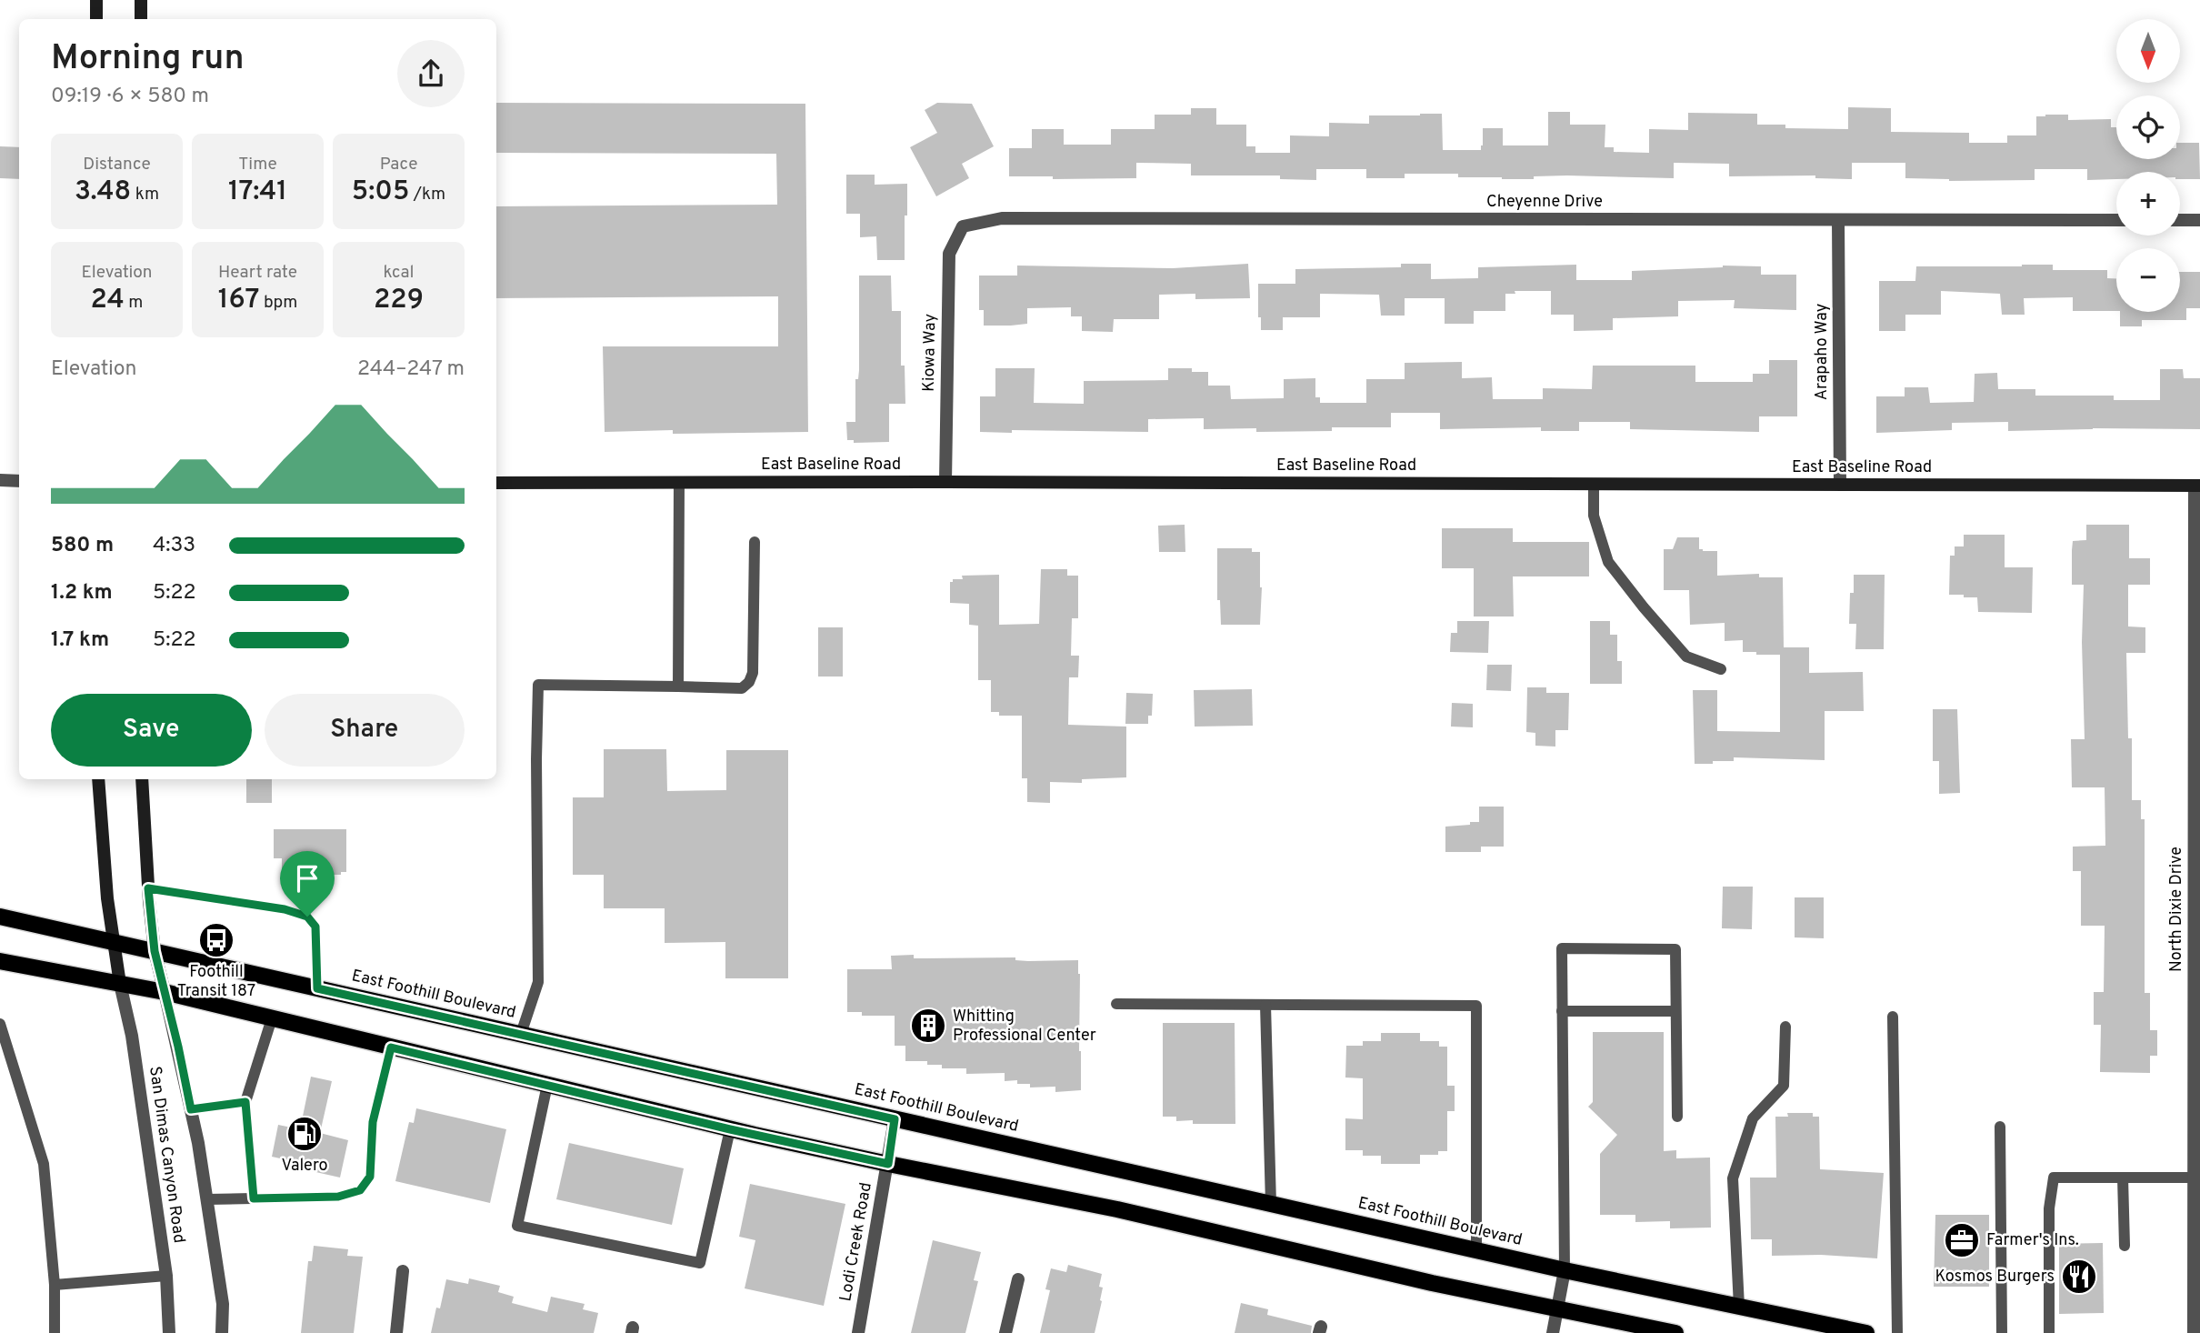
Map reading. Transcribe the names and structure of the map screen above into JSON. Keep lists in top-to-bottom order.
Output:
{
  "streets": {
    "main road": ["East Baseline Road", "East Foothill Boulevard"],
    "street": [
      "Cheyenne Drive",
      "Arapaho Way",
      "Kiowa Way",
      "North Dixie Drive",
      "San Dimas Canyon Road",
      "Lodi Creek Road"
    ]
  },
  "crossings": [
    ["Cheyenne Drive", "Arapaho Way"],
    ["Cheyenne Drive", "Kiowa Way"],
    ["Arapaho Way", "East Baseline Road"],
    ["Kiowa Way", "East Baseline Road"],
    ["East Baseline Road", "North Dixie Drive"],
    ["East Foothill Boulevard", "Lodi Creek Road"]
  ],
  "places": {
    "bus stop": ["Foothill Transit 187"],
    "building": ["Whitting Professional Center"],
    "fuel station": ["Valero"],
    "office": ["Farmer's Ins."],
    "restaurant": ["Kosmos Burgers"]
  },
  "north": "bottom",
  "page": {
    "map_buttons": ["+", "−"],
    "heading": ["Morning run", "09:19 · 6 × 580 m"],
    "stats": [
      ["Distance", "3.48 km"],
      ["Time", "17:41"],
      ["Pace", "5:05 /km"],
      ["Elevation", "24 m"],
      ["Heart rate", "167 bpm"],
      ["kcal", "229"]
    ],
    "chart": ["Elevation", "244–247 m"],
    "list": [
      {
        "name": "580 m",
        "note": "4:33"
      },
      {
        "name": "1.2 km",
        "note": "5:22"
      },
      {
        "name": "1.7 km",
        "note": "5:22"
      }
    ],
    "buttons": ["Save", "Share"]
  }
}
